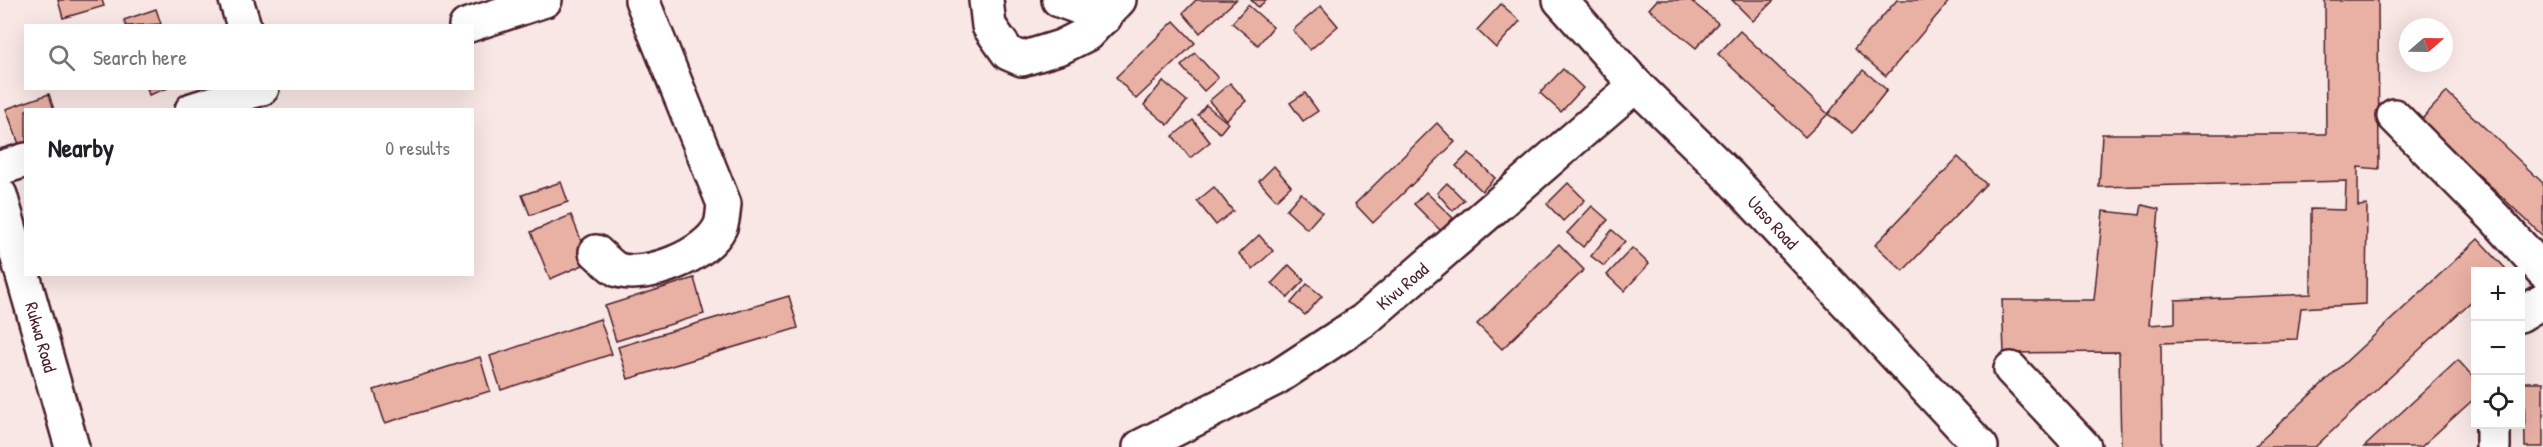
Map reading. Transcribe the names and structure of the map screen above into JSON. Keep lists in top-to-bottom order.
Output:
{
  "streets": {
    "street": ["Uaso Road", "Kivu Road", "Rukwa Road"]
  },
  "crossings": [
    ["Uaso Road", "Kivu Road"]
  ],
  "north": "right",
  "page": {
    "search": "Search here",
    "heading": ["Nearby", "0 results"],
    "map_buttons": ["+", "−"]
  }
}
